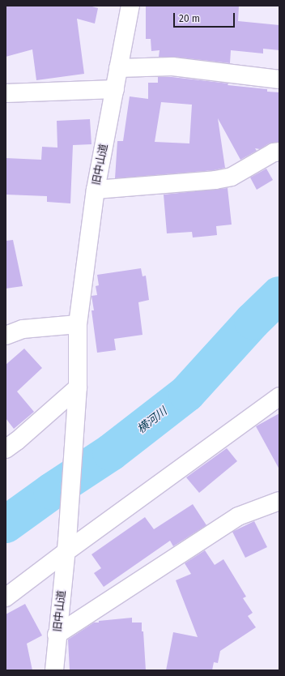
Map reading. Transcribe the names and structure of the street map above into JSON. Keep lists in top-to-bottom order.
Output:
{
  "streets": {
    "street": ["旧中山道"]
  },
  "water": ["横河川"],
  "scale_bar": "20 m"
}
